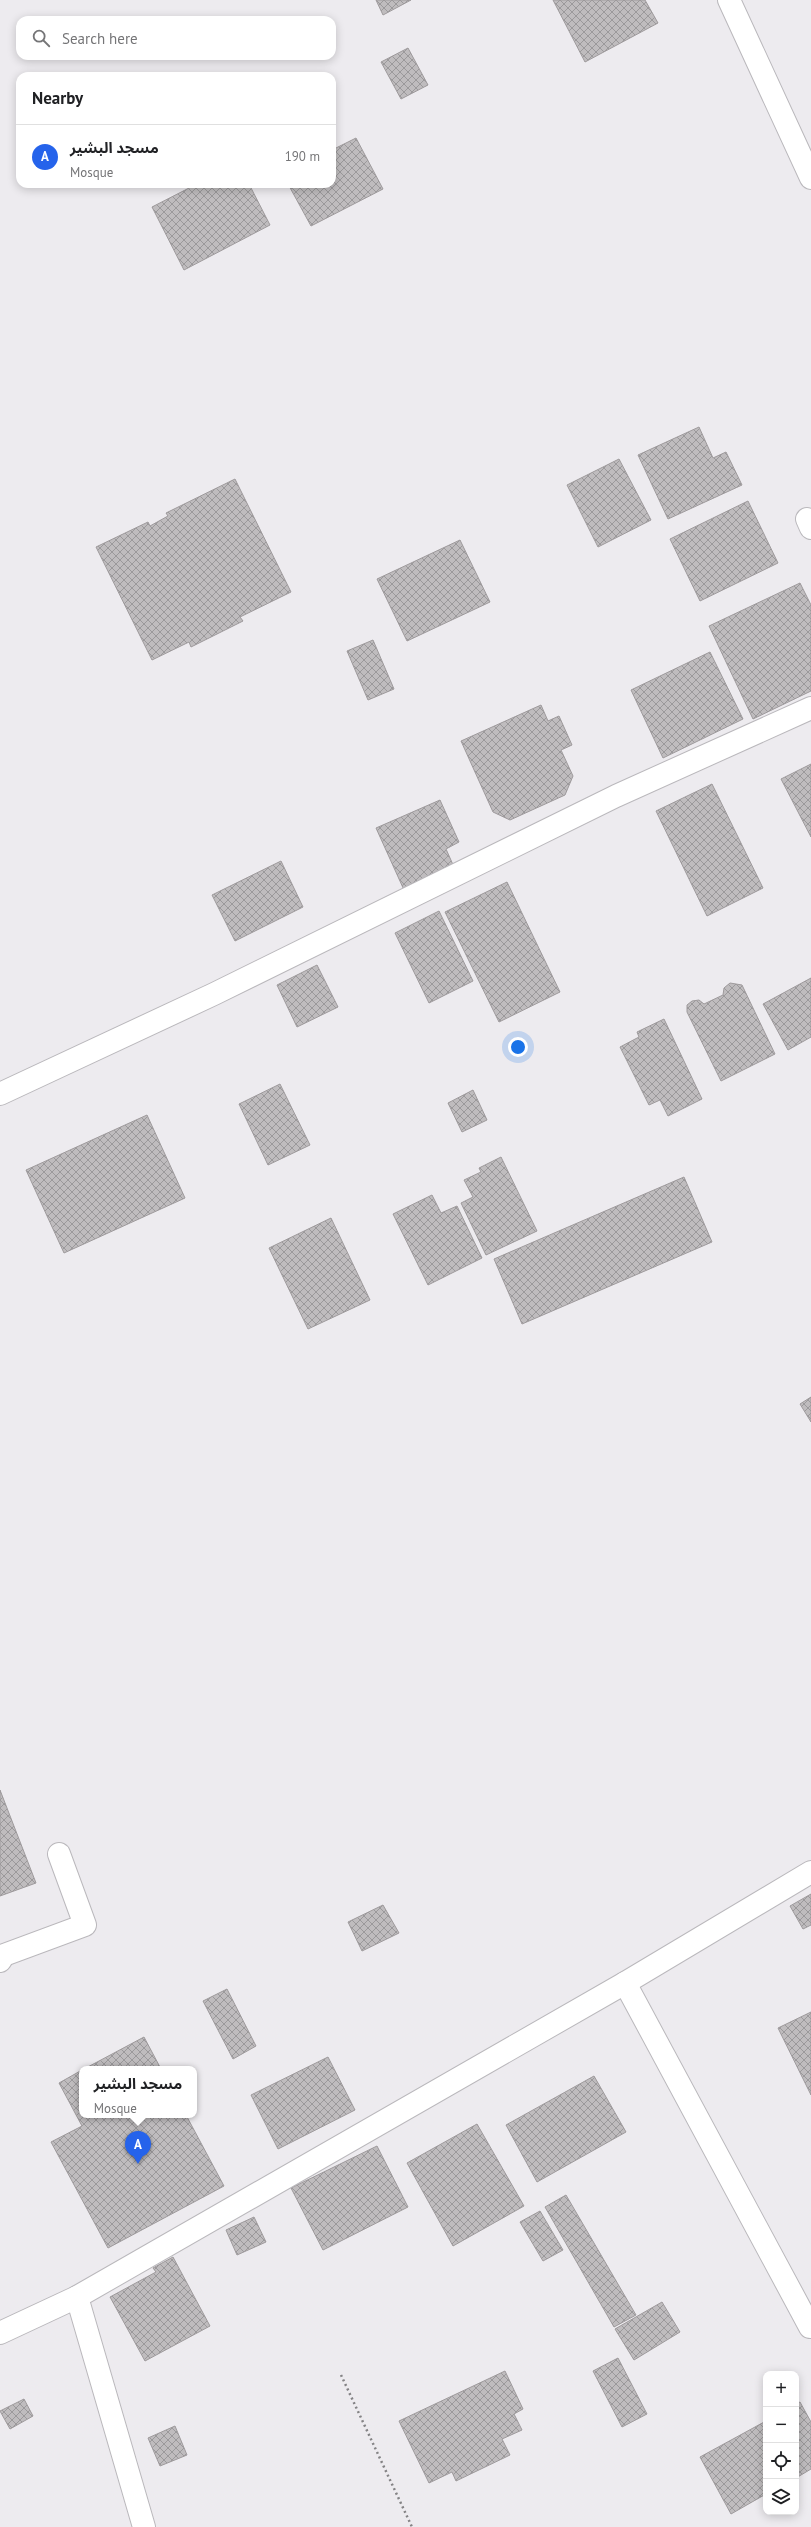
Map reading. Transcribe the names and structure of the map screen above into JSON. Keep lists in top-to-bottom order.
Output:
{
  "page": {
    "search": "Search here",
    "heading": "Nearby",
    "list": [
      {
        "mark": "A",
        "name": "مسجد البشير",
        "note": "Mosque",
        "value": "190 m"
      }
    ],
    "popup": ["مسجد البشير", "Mosque"],
    "pins": "A",
    "map_buttons": ["+", "−"]
  }
}
